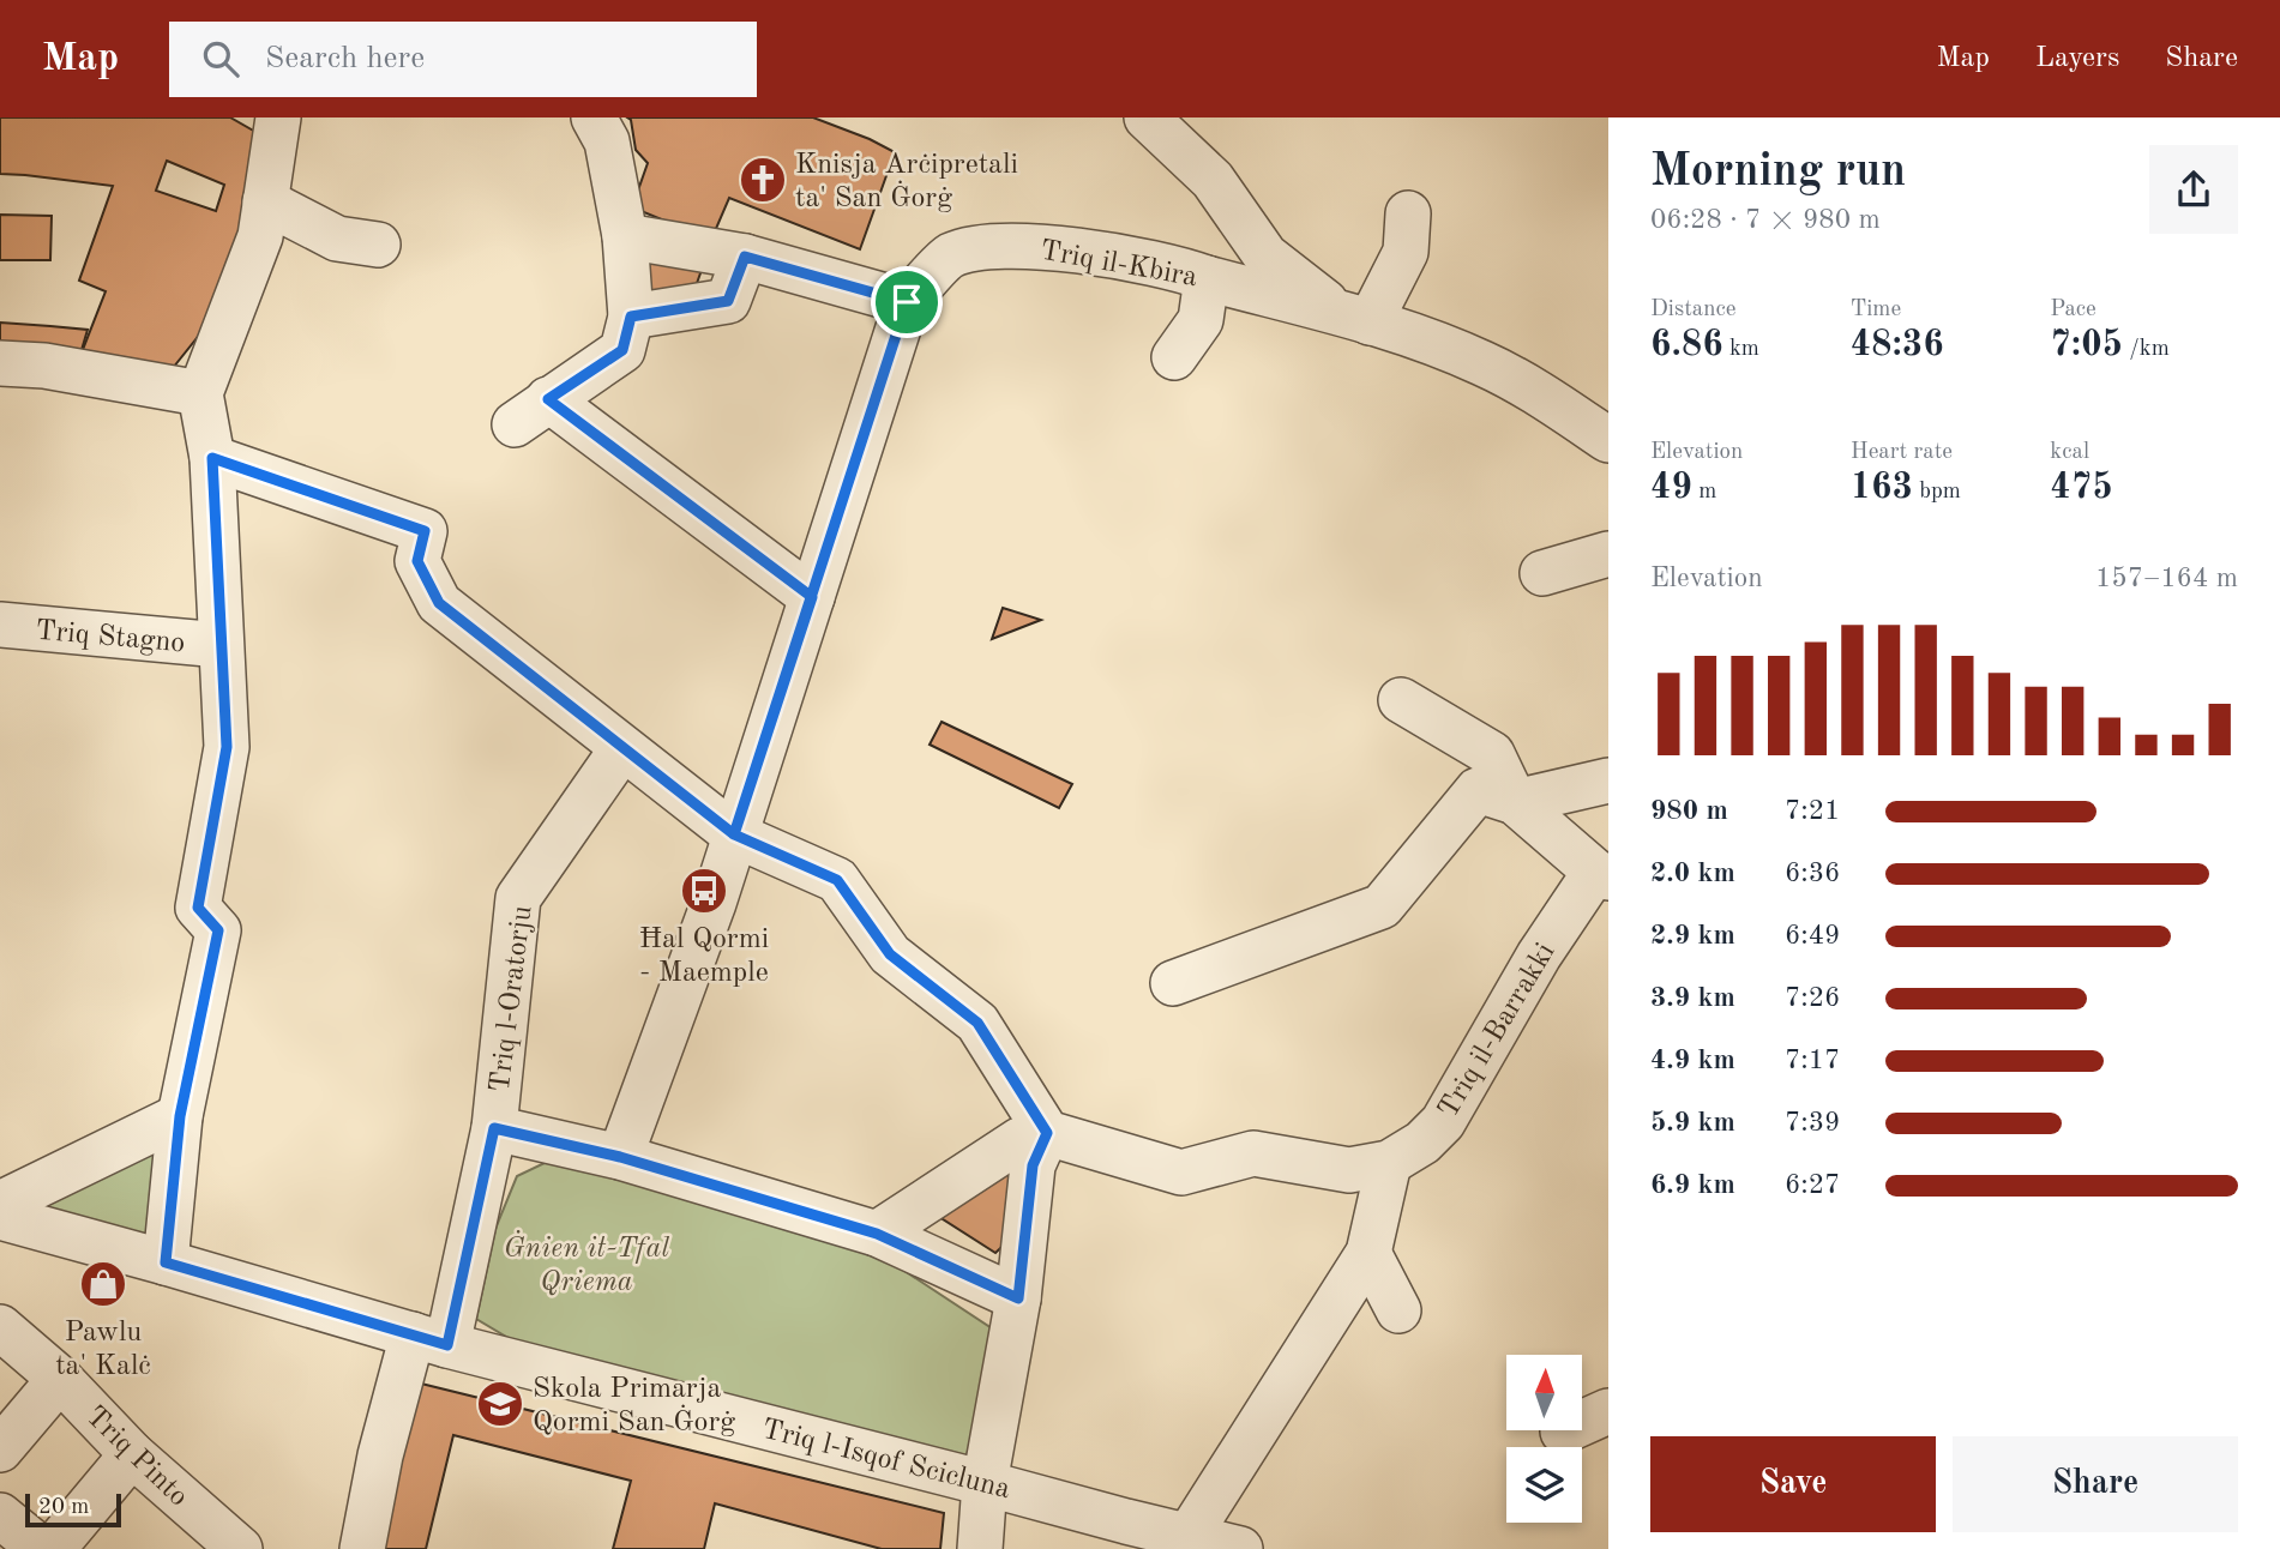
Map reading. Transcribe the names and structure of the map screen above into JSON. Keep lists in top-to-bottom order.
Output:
{
  "streets": {
    "street": [
      "Triq il-Kbira",
      "Triq Stagno",
      "Triq l-Oratorju",
      "Triq il-Barrakki",
      "Triq Pinto",
      "Triq l-Isqof Scicluna"
    ]
  },
  "crossings": [
    ["Triq l-Oratorju", "Triq l-Isqof Scicluna"]
  ],
  "parks": ["Ġnien it-Tfal Qriema"],
  "places": {
    "church": ["Knisja Arċipretali ta' San Ġorġ"],
    "bus stop": ["Ħal Qormi - Maemple"],
    "shop": ["Pawlu ta' Kalċ"],
    "school or university": ["Skola Primarja Qormi San Ġorġ"]
  },
  "scale_bar": "20 m",
  "north": "top",
  "page": {
    "header": "Map",
    "search": "Search here",
    "nav": ["Map", "Layers", "Share"],
    "heading": ["Morning run", "06:28 · 7 × 980 m"],
    "stats": [
      ["Distance", "6.86 km"],
      ["Time", "48:36"],
      ["Pace", "7:05 /km"],
      ["Elevation", "49 m"],
      ["Heart rate", "163 bpm"],
      ["kcal", "475"]
    ],
    "chart": ["Elevation", "157–164 m"],
    "list": [
      {
        "name": "980 m",
        "note": "7:21"
      },
      {
        "name": "2.0 km",
        "note": "6:36"
      },
      {
        "name": "2.9 km",
        "note": "6:49"
      },
      {
        "name": "3.9 km",
        "note": "7:26"
      },
      {
        "name": "4.9 km",
        "note": "7:17"
      },
      {
        "name": "5.9 km",
        "note": "7:39"
      },
      {
        "name": "6.9 km",
        "note": "6:27"
      }
    ],
    "buttons": ["Save", "Share"],
    "scale": "20 m"
  }
}
